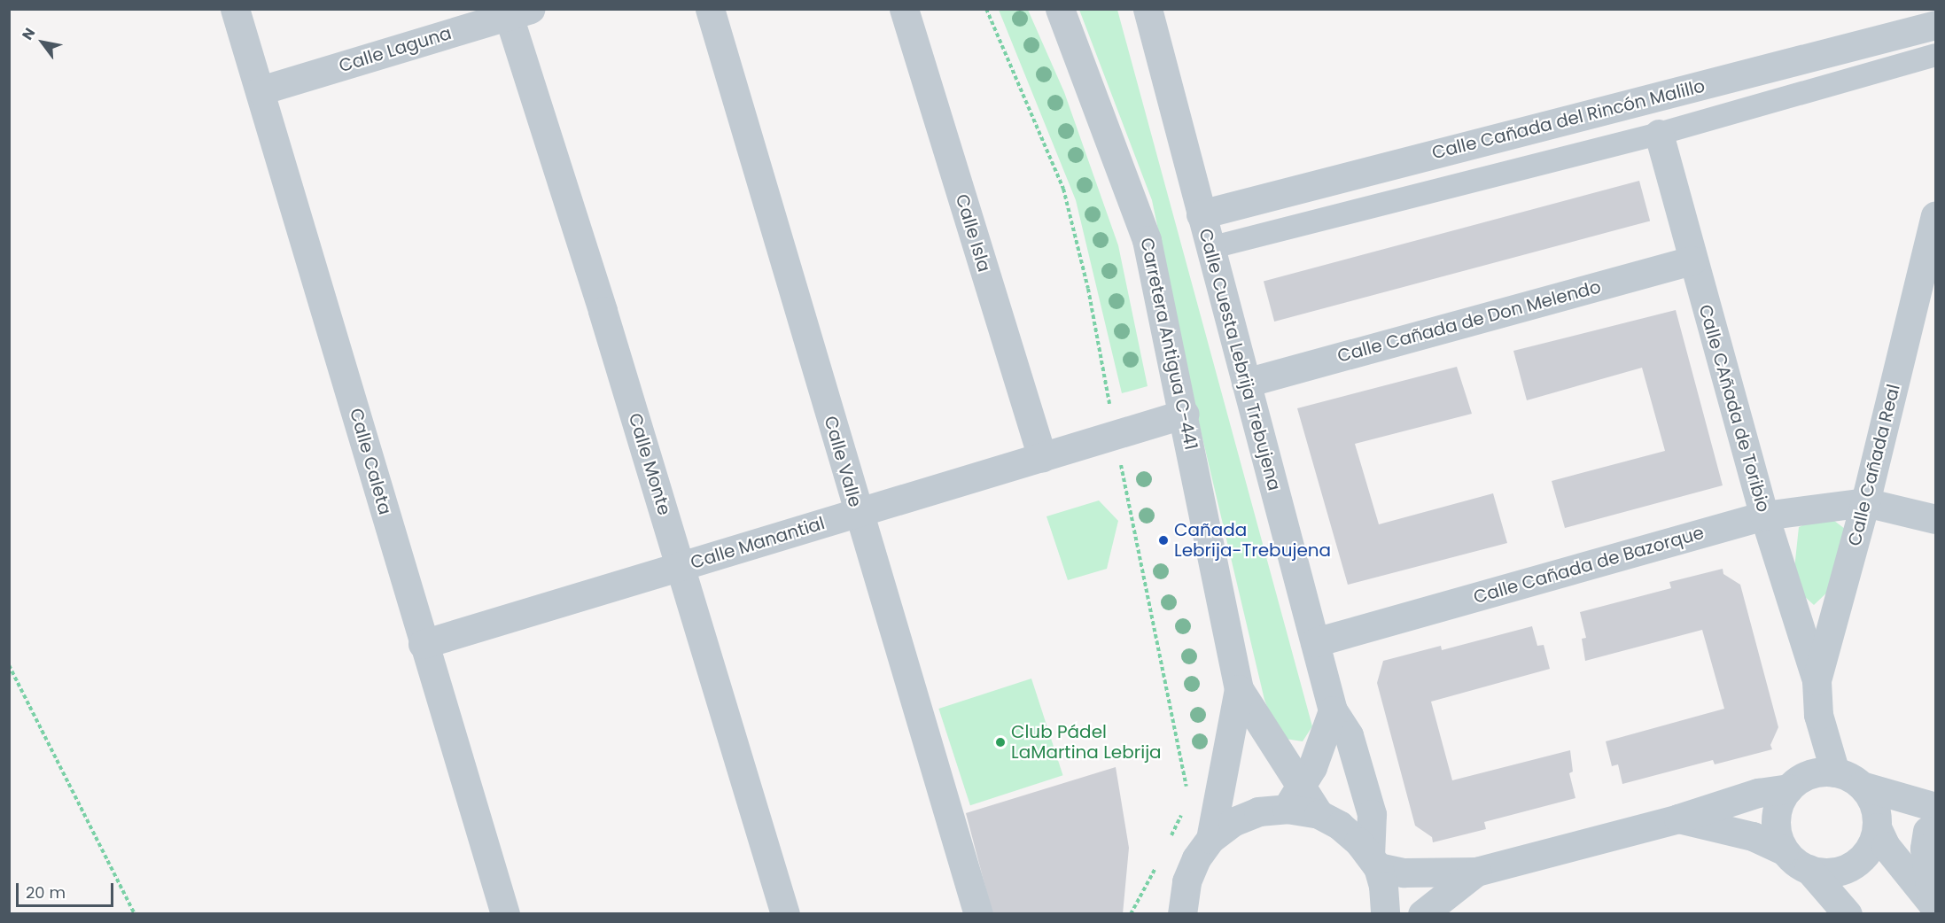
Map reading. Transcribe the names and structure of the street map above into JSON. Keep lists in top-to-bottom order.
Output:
{
  "streets": {
    "street": [
      "Calle Laguna",
      "Calle Cañada del Rincón Malillo",
      "Calle Isla",
      "Calle Cañada de Don Melendo",
      "Carretera Antigua C-441",
      "Calle Cuesta Lebrija Trebujena",
      "Calle CAñada de Toribio",
      "Calle Caleta",
      "Calle Valle",
      "Calle Monte",
      "Calle Cañada Real",
      "Calle Manantial",
      "Calle Cañada de Bazorque"
    ]
  },
  "crossings": [
    ["Calle Laguna", "Calle Caleta"],
    ["Calle Laguna", "Calle Monte"],
    ["Calle Cañada del Rincón Malillo", "Calle Cuesta Lebrija Trebujena"],
    ["Calle Cañada del Rincón Malillo", "Calle CAñada de Toribio"],
    ["Calle Isla", "Calle Manantial"],
    ["Calle Cañada de Don Melendo", "Calle Cuesta Lebrija Trebujena"],
    ["Calle Cañada de Don Melendo", "Calle CAñada de Toribio"],
    ["Carretera Antigua C-441", "Calle Cuesta Lebrija Trebujena"],
    ["Carretera Antigua C-441", "Calle Manantial"],
    ["Calle Cuesta Lebrija Trebujena", "Calle Cañada de Bazorque"],
    ["Calle CAñada de Toribio", "Calle Cañada Real"],
    ["Calle CAñada de Toribio", "Calle Cañada de Bazorque"],
    ["Calle Caleta", "Calle Manantial"],
    ["Calle Valle", "Calle Manantial"],
    ["Calle Monte", "Calle Manantial"],
    ["Calle Cañada Real", "Calle Cañada de Bazorque"]
  ],
  "places": ["Cañada Lebrija-Trebujena", "Club Pádel LaMartina Lebrija"],
  "scale_bar": "20 m",
  "north": "top left"
}
